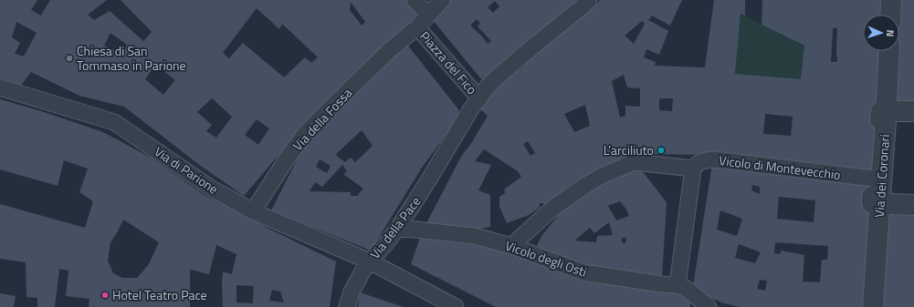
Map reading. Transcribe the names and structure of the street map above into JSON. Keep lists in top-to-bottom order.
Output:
{
  "streets": {
    "street": ["Via dei Coronari"],
    "lane": [
      "Piazza del Fico",
      "Via della Fossa",
      "Vicolo di Montevecchio",
      "Via di Parione",
      "Via della Pace",
      "Vicolo degli Osti"
    ]
  },
  "crossings": [
    ["Piazza del Fico", "Via della Fossa"],
    ["Piazza del Fico", "Via della Pace"],
    ["Via della Fossa", "Via di Parione"],
    ["Vicolo di Montevecchio", "Via dei Coronari"],
    ["Via di Parione", "Via della Pace"],
    ["Via della Pace", "Vicolo degli Osti"]
  ],
  "places": ["Chiesa di San Tommaso in Parione", "L’arciliuto", "Hotel Teatro Pace"],
  "north": "right"
}
